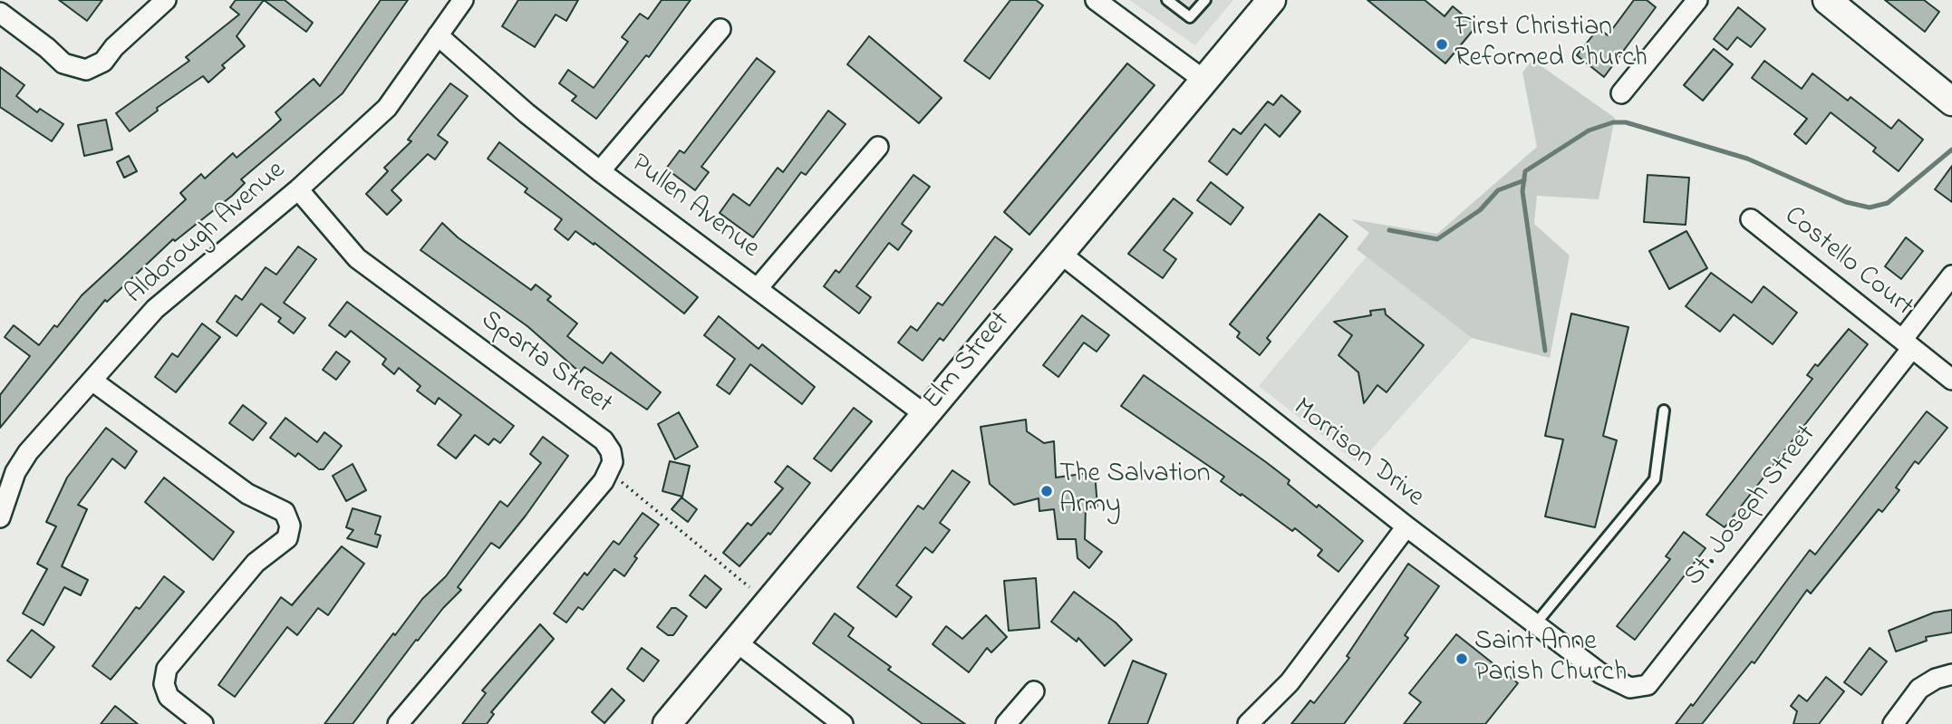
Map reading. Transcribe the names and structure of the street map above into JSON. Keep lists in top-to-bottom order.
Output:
{
  "streets": {
    "main road": ["Elm Street"],
    "street": [
      "Pullen Avenue",
      "Aldorough Avenue",
      "Costello Court",
      "Sparta Street",
      "Morrison Drive",
      "St. Joseph Street"
    ]
  },
  "crossings": [
    ["Pullen Avenue", "Aldorough Avenue"],
    ["Pullen Avenue", "Elm Street"],
    ["Aldorough Avenue", "Sparta Street"],
    ["Costello Court", "St. Joseph Street"],
    ["Elm Street", "Morrison Drive"],
    ["Morrison Drive", "St. Joseph Street"]
  ],
  "places": ["First Christian Reformed Church", "The Salvation Army", "Saint Anne Parish Church"]
}
